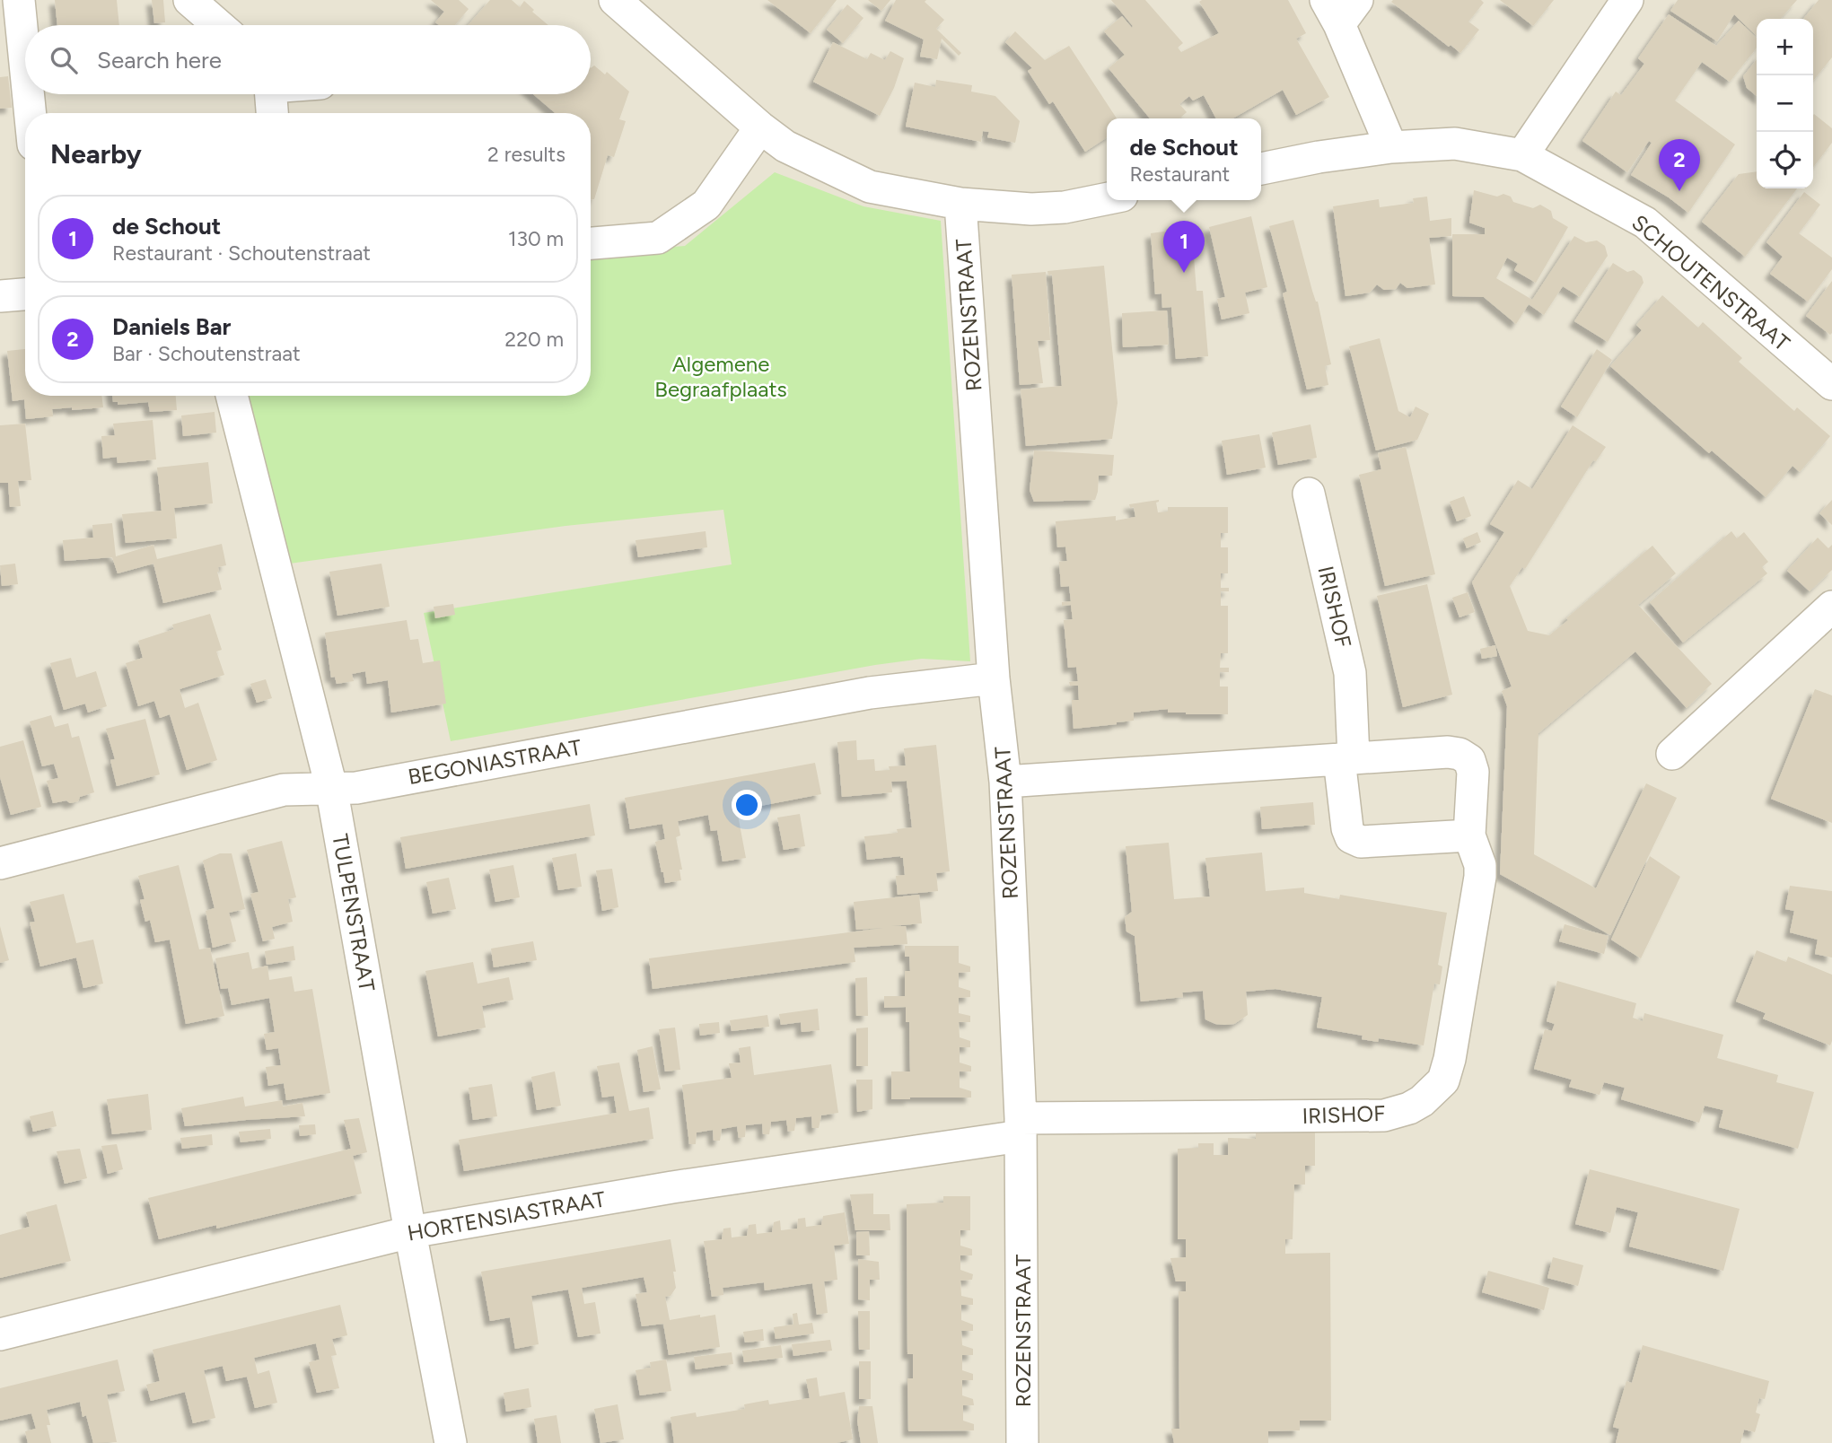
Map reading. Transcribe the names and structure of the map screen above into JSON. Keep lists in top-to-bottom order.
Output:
{
  "streets": {
    "street": [
      "SCHOUTENSTRAAT",
      "ROZENSTRAAT",
      "IRISHOF",
      "BEGONIASTRAAT",
      "TULPENSTRAAT",
      "HORTENSIASTRAAT"
    ]
  },
  "crossings": [
    ["ROZENSTRAAT", "IRISHOF"],
    ["ROZENSTRAAT", "BEGONIASTRAAT"],
    ["ROZENSTRAAT", "HORTENSIASTRAAT"],
    ["IRISHOF", "HORTENSIASTRAAT"],
    ["BEGONIASTRAAT", "TULPENSTRAAT"],
    ["TULPENSTRAAT", "HORTENSIASTRAAT"]
  ],
  "parks": ["Algemene Begraafplaats"],
  "page": {
    "map_buttons": ["+", "−"],
    "search": "Search here",
    "heading": ["Nearby", "2 results"],
    "popup": ["de Schout", "Restaurant"],
    "pins": ["2", "1"],
    "list": [
      {
        "mark": "1",
        "name": "de Schout",
        "note": "Restaurant · Schoutenstraat",
        "value": "130 m"
      },
      {
        "mark": "2",
        "name": "Daniels Bar",
        "note": "Bar · Schoutenstraat",
        "value": "220 m"
      }
    ]
  }
}
